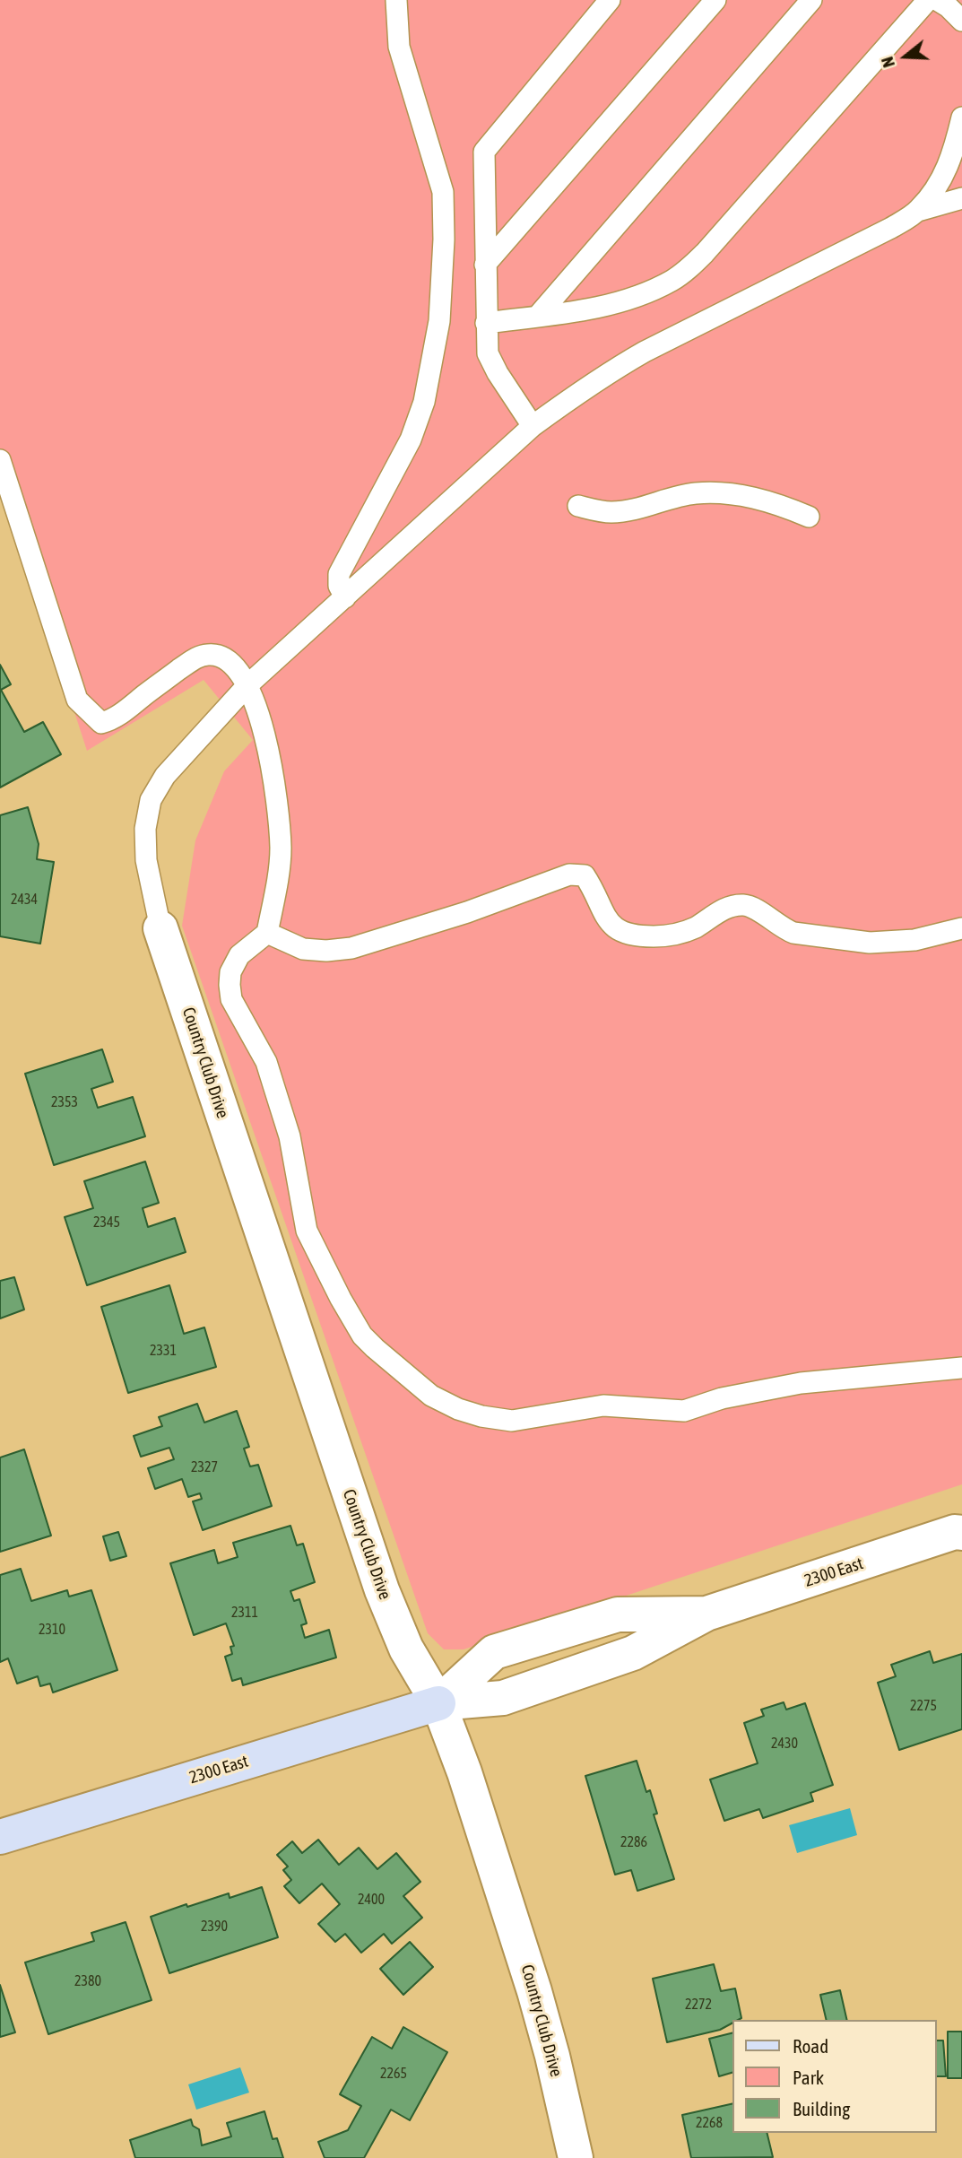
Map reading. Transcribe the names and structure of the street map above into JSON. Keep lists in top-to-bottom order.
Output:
{
  "streets": {
    "street": ["Country Club Drive", "2300 East"]
  },
  "crossings": [
    ["Country Club Drive", "2300 East"]
  ],
  "house_numbers": [
    "2434",
    "2353",
    "2345",
    "2331",
    "2327",
    "2311",
    "2310",
    "2275",
    "2430",
    "2286",
    "2400",
    "2390",
    "2380",
    "2272",
    "2265",
    "2268"
  ],
  "legend": ["Road", "Park", "Building"],
  "north": "left"
}
